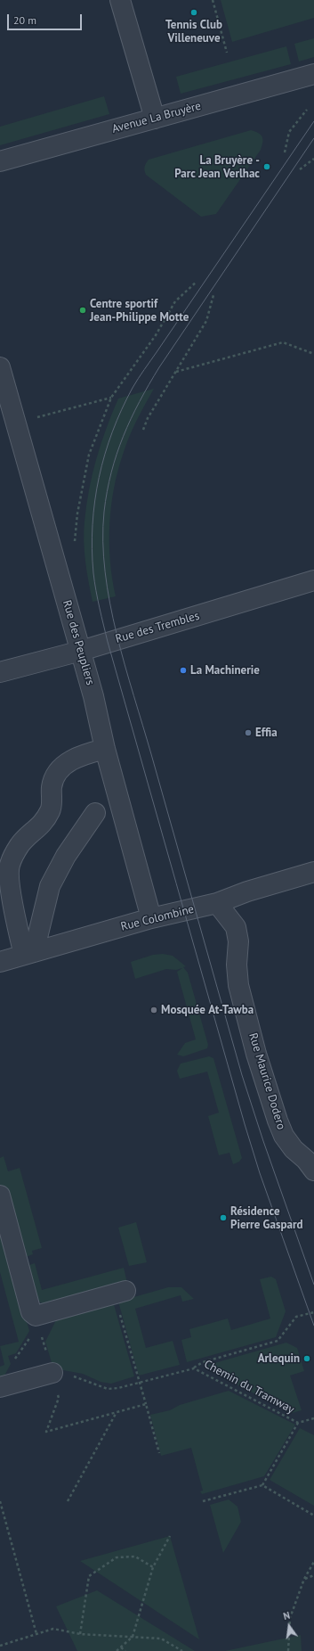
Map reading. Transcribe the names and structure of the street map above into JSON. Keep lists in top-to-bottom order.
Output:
{
  "streets": {
    "street": [
      "Avenue La Bruyère",
      "Rue des Trembles",
      "Rue des Peupliers",
      "Rue Colombine",
      "Rue Maurice Dodero"
    ],
    "path": ["Chemin du Tramway"]
  },
  "crossings": [
    ["Rue des Trembles", "Rue des Peupliers"],
    ["Rue des Peupliers", "Rue Colombine"],
    ["Rue Colombine", "Rue Maurice Dodero"]
  ],
  "places": [
    "Tennis Club Villeneuve",
    "La Bruyère - Parc Jean Verlhac",
    "Centre sportif Jean-Philippe Motte",
    "La Machinerie",
    "Effia",
    "Mosquée At-Tawba",
    "Résidence Pierre Gaspard",
    "Arlequin"
  ],
  "scale_bar": "20 m",
  "north": "top"
}
